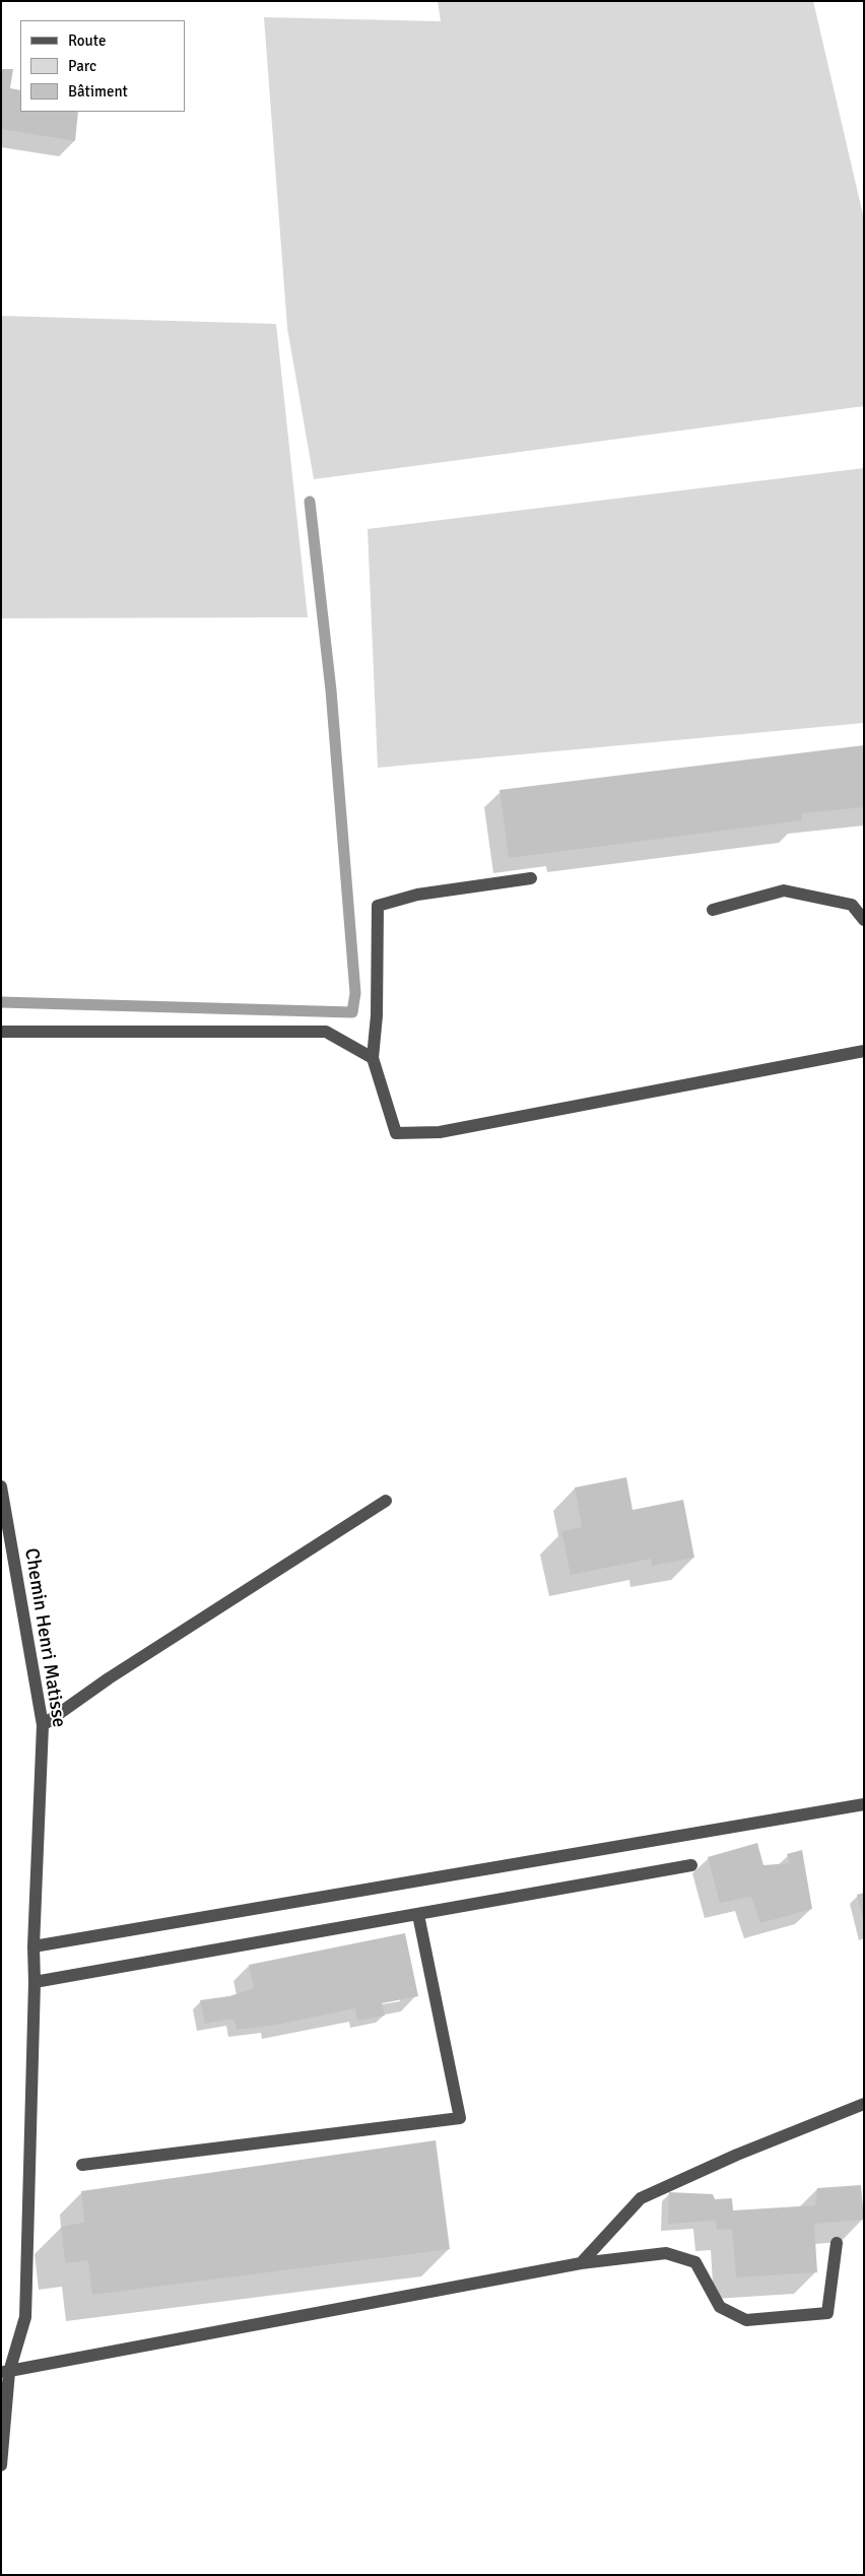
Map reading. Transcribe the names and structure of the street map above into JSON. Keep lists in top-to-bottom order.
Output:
{
  "streets": {
    "street": ["Chemin Henri Matisse"]
  },
  "legend": ["Route", "Parc", "Bâtiment"]
}
